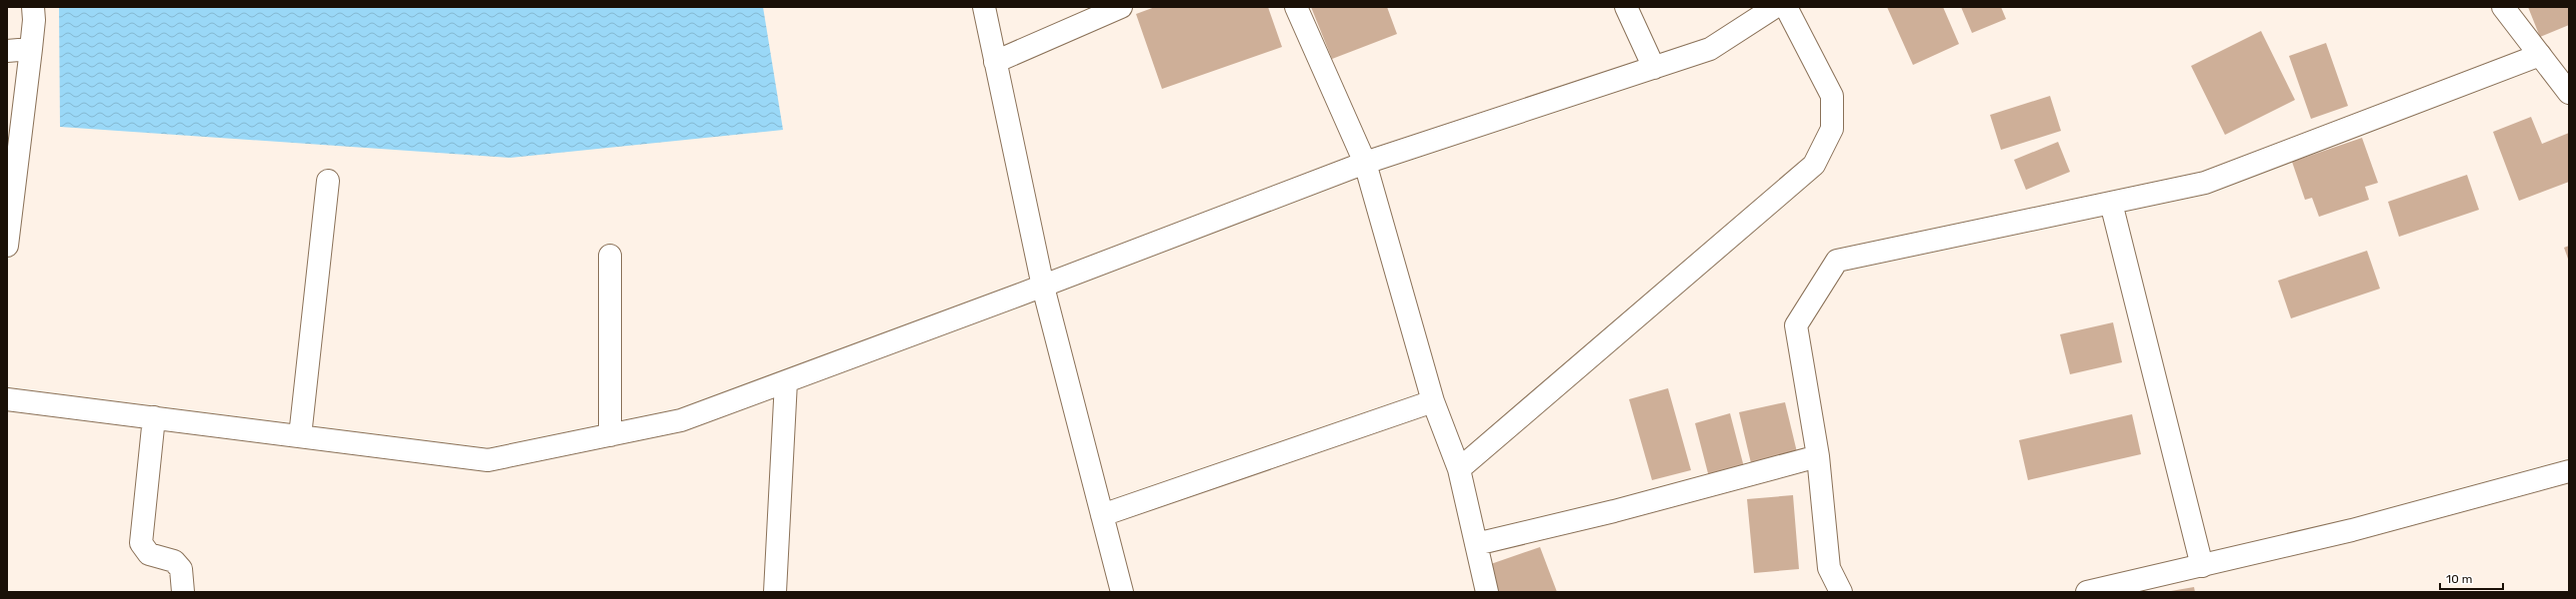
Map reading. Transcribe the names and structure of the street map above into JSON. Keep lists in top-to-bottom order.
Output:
{
  "scale_bar": "10 m"
}
